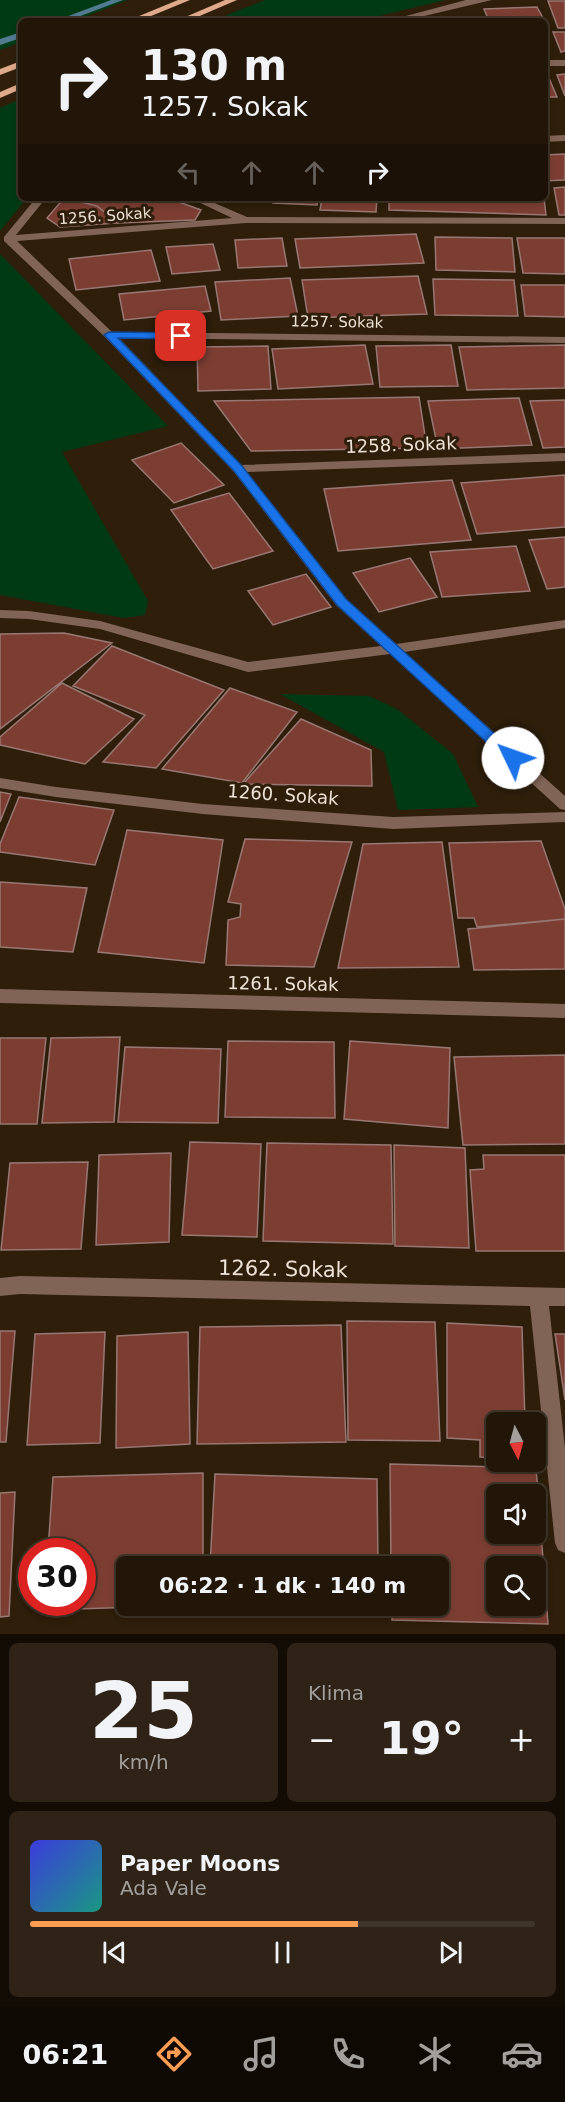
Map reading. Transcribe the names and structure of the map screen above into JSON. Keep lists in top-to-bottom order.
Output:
{
  "streets": {
    "street": [
      "1256. Sokak",
      "1257. Sokak",
      "1258. Sokak",
      "1260. Sokak",
      "1261. Sokak",
      "1262. Sokak"
    ]
  },
  "north": "bottom",
  "page": {
    "turn": ["130 m", "1257. Sokak"],
    "limit": "30",
    "trip": "06:22 · 1 dk · 140 m",
    "tile": [
      ["25", "km/h"],
      "Klima"
    ],
    "heat": ["−", "19°", "+"],
    "song": ["Paper Moons", "Ada Vale"],
    "tabs": "06:21"
  }
}
